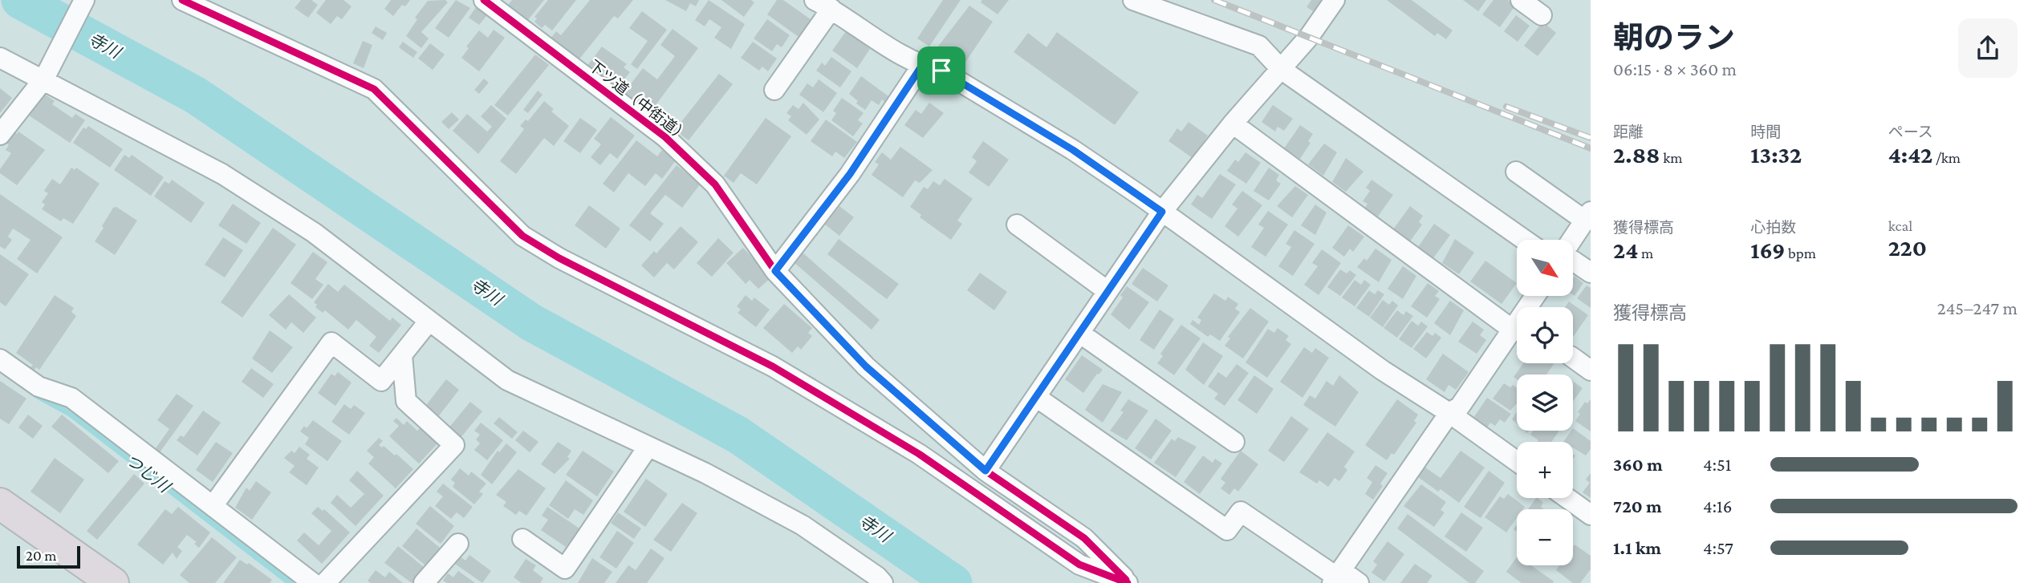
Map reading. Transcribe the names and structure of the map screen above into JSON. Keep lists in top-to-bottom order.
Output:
{
  "streets": {
    "street": ["下ツ道（中街道）"]
  },
  "water": ["寺川", "つじ川"],
  "scale_bar": "20 m",
  "north": "bottom right",
  "page": {
    "heading": ["朝のラン", "06:15 · 8 × 360 m"],
    "stats": [
      ["距離", "2.88 km"],
      ["時間", "13:32"],
      ["ペース", "4:42 /km"],
      ["獲得標高", "24 m"],
      ["心拍数", "169 bpm"],
      ["kcal", "220"]
    ],
    "map_buttons": ["+", "−"],
    "chart": ["獲得標高", "245–247 m"],
    "list": [
      {
        "name": "360 m",
        "note": "4:51"
      },
      {
        "name": "720 m",
        "note": "4:16"
      },
      {
        "name": "1.1 km",
        "note": "4:57"
      }
    ],
    "scale": "20 m"
  }
}
